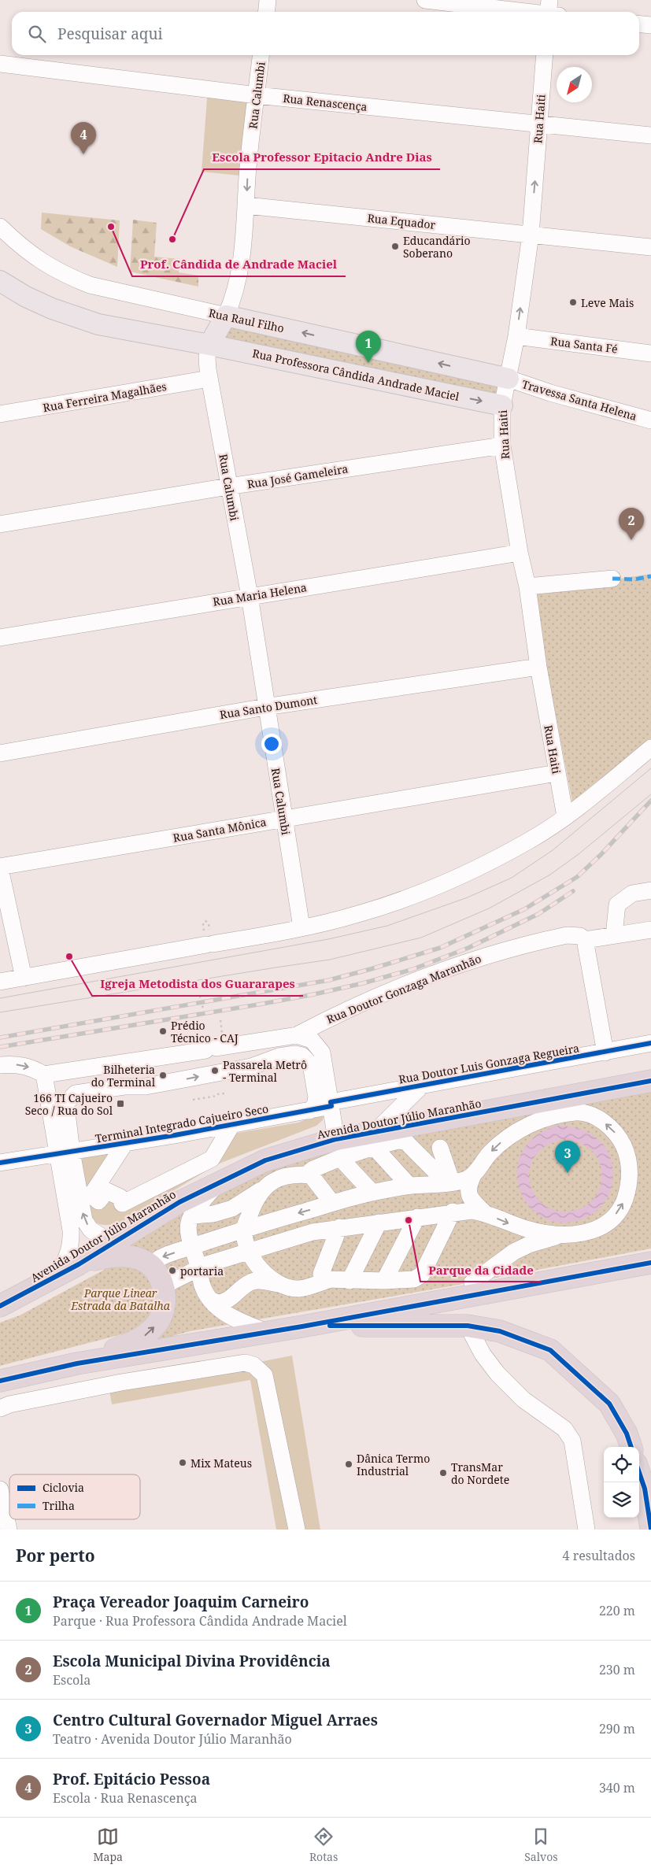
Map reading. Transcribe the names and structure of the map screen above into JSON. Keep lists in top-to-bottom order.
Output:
{
  "streets": {
    "highway": ["Avenida Doutor Júlio Maranhão"],
    "main road": ["Rua Calumbi", "Rua Raul Filho", "Rua Professora Cândida Andrade Maciel"],
    "street": [
      "Rua Renascença",
      "Rua Haiti",
      "Rua Equador",
      "Rua Santa Fé",
      "Rua Ferreira Magalhães",
      "Travessa Santa Helena",
      "Rua José Gameleira",
      "Rua Maria Helena",
      "Rua Santo Dumont",
      "Rua Santa Mônica",
      "Rua Doutor Gonzaga Maranhão",
      "Rua Doutor Luis Gonzaga Regueira",
      "Terminal Integrado Cajueiro Seco"
    ]
  },
  "crossings": [
    ["Rua Calumbi", "Rua Renascença"],
    ["Rua Calumbi", "Rua Equador"],
    ["Rua Calumbi", "Rua Raul Filho"],
    ["Rua Calumbi", "Rua Professora Cândida Andrade Maciel"],
    ["Rua Calumbi", "Rua Ferreira Magalhães"],
    ["Rua Calumbi", "Rua José Gameleira"],
    ["Rua Calumbi", "Rua Maria Helena"],
    ["Rua Calumbi", "Rua Santo Dumont"],
    ["Rua Calumbi", "Rua Santa Mônica"],
    ["Rua Renascença", "Rua Haiti"],
    ["Rua Haiti", "Rua Equador"],
    ["Rua Haiti", "Rua Raul Filho"],
    ["Rua Haiti", "Rua Santa Fé"],
    ["Rua Haiti", "Rua Professora Cândida Andrade Maciel"],
    ["Rua Haiti", "Travessa Santa Helena"],
    ["Rua Haiti", "Rua José Gameleira"],
    ["Rua Haiti", "Rua Maria Helena"],
    ["Rua Haiti", "Rua Santo Dumont"],
    ["Rua Haiti", "Rua Santa Mônica"],
    ["Rua Raul Filho", "Travessa Santa Helena"],
    ["Rua Doutor Luis Gonzaga Regueira", "Terminal Integrado Cajueiro Seco"]
  ],
  "one_way": ["Rua Raul Filho", "Rua Professora Cândida Andrade Maciel"],
  "parks": ["Parque Linear Estrada da Batalha"],
  "places": {
    "other": [
      "Prof. Cândida de Andrade Maciel",
      "Escola Professor Epitacio Andre Dias",
      "Educandário Soberano",
      "Leve Mais",
      "Igreja Metodista dos Guararapes",
      "Prédio Técnico - CAJ",
      "Passarela Metrô - Terminal",
      "Bilheteria do Terminal",
      "Parque da Cidade",
      "portaria",
      "Mix Mateus",
      "Dânica Termo Industrial",
      "TransMar do Nordete"
    ],
    "transit": ["166 TI Cajueiro Seco / Rua do Sol"]
  },
  "legend": ["Ciclovia", "Trilha"],
  "north": "bottom left",
  "page": {
    "search": "Pesquisar aqui",
    "pins": [
      "4",
      "1",
      "2",
      "3"
    ],
    "heading": ["Por perto", "4 resultados"],
    "list": [
      {
        "mark": "1",
        "name": "Praça Vereador Joaquim Carneiro",
        "note": "Parque · Rua Professora Cândida Andrade Maciel",
        "value": "220 m"
      },
      {
        "mark": "2",
        "name": "Escola Municipal Divina Providência",
        "note": "Escola",
        "value": "230 m"
      },
      {
        "mark": "3",
        "name": "Centro Cultural Governador Miguel Arraes",
        "note": "Teatro · Avenida Doutor Júlio Maranhão",
        "value": "290 m"
      },
      {
        "mark": "4",
        "name": "Prof. Epitácio Pessoa",
        "note": "Escola · Rua Renascença",
        "value": "340 m"
      }
    ],
    "nav": ["Mapa", "Rotas", "Salvos"]
  }
}
